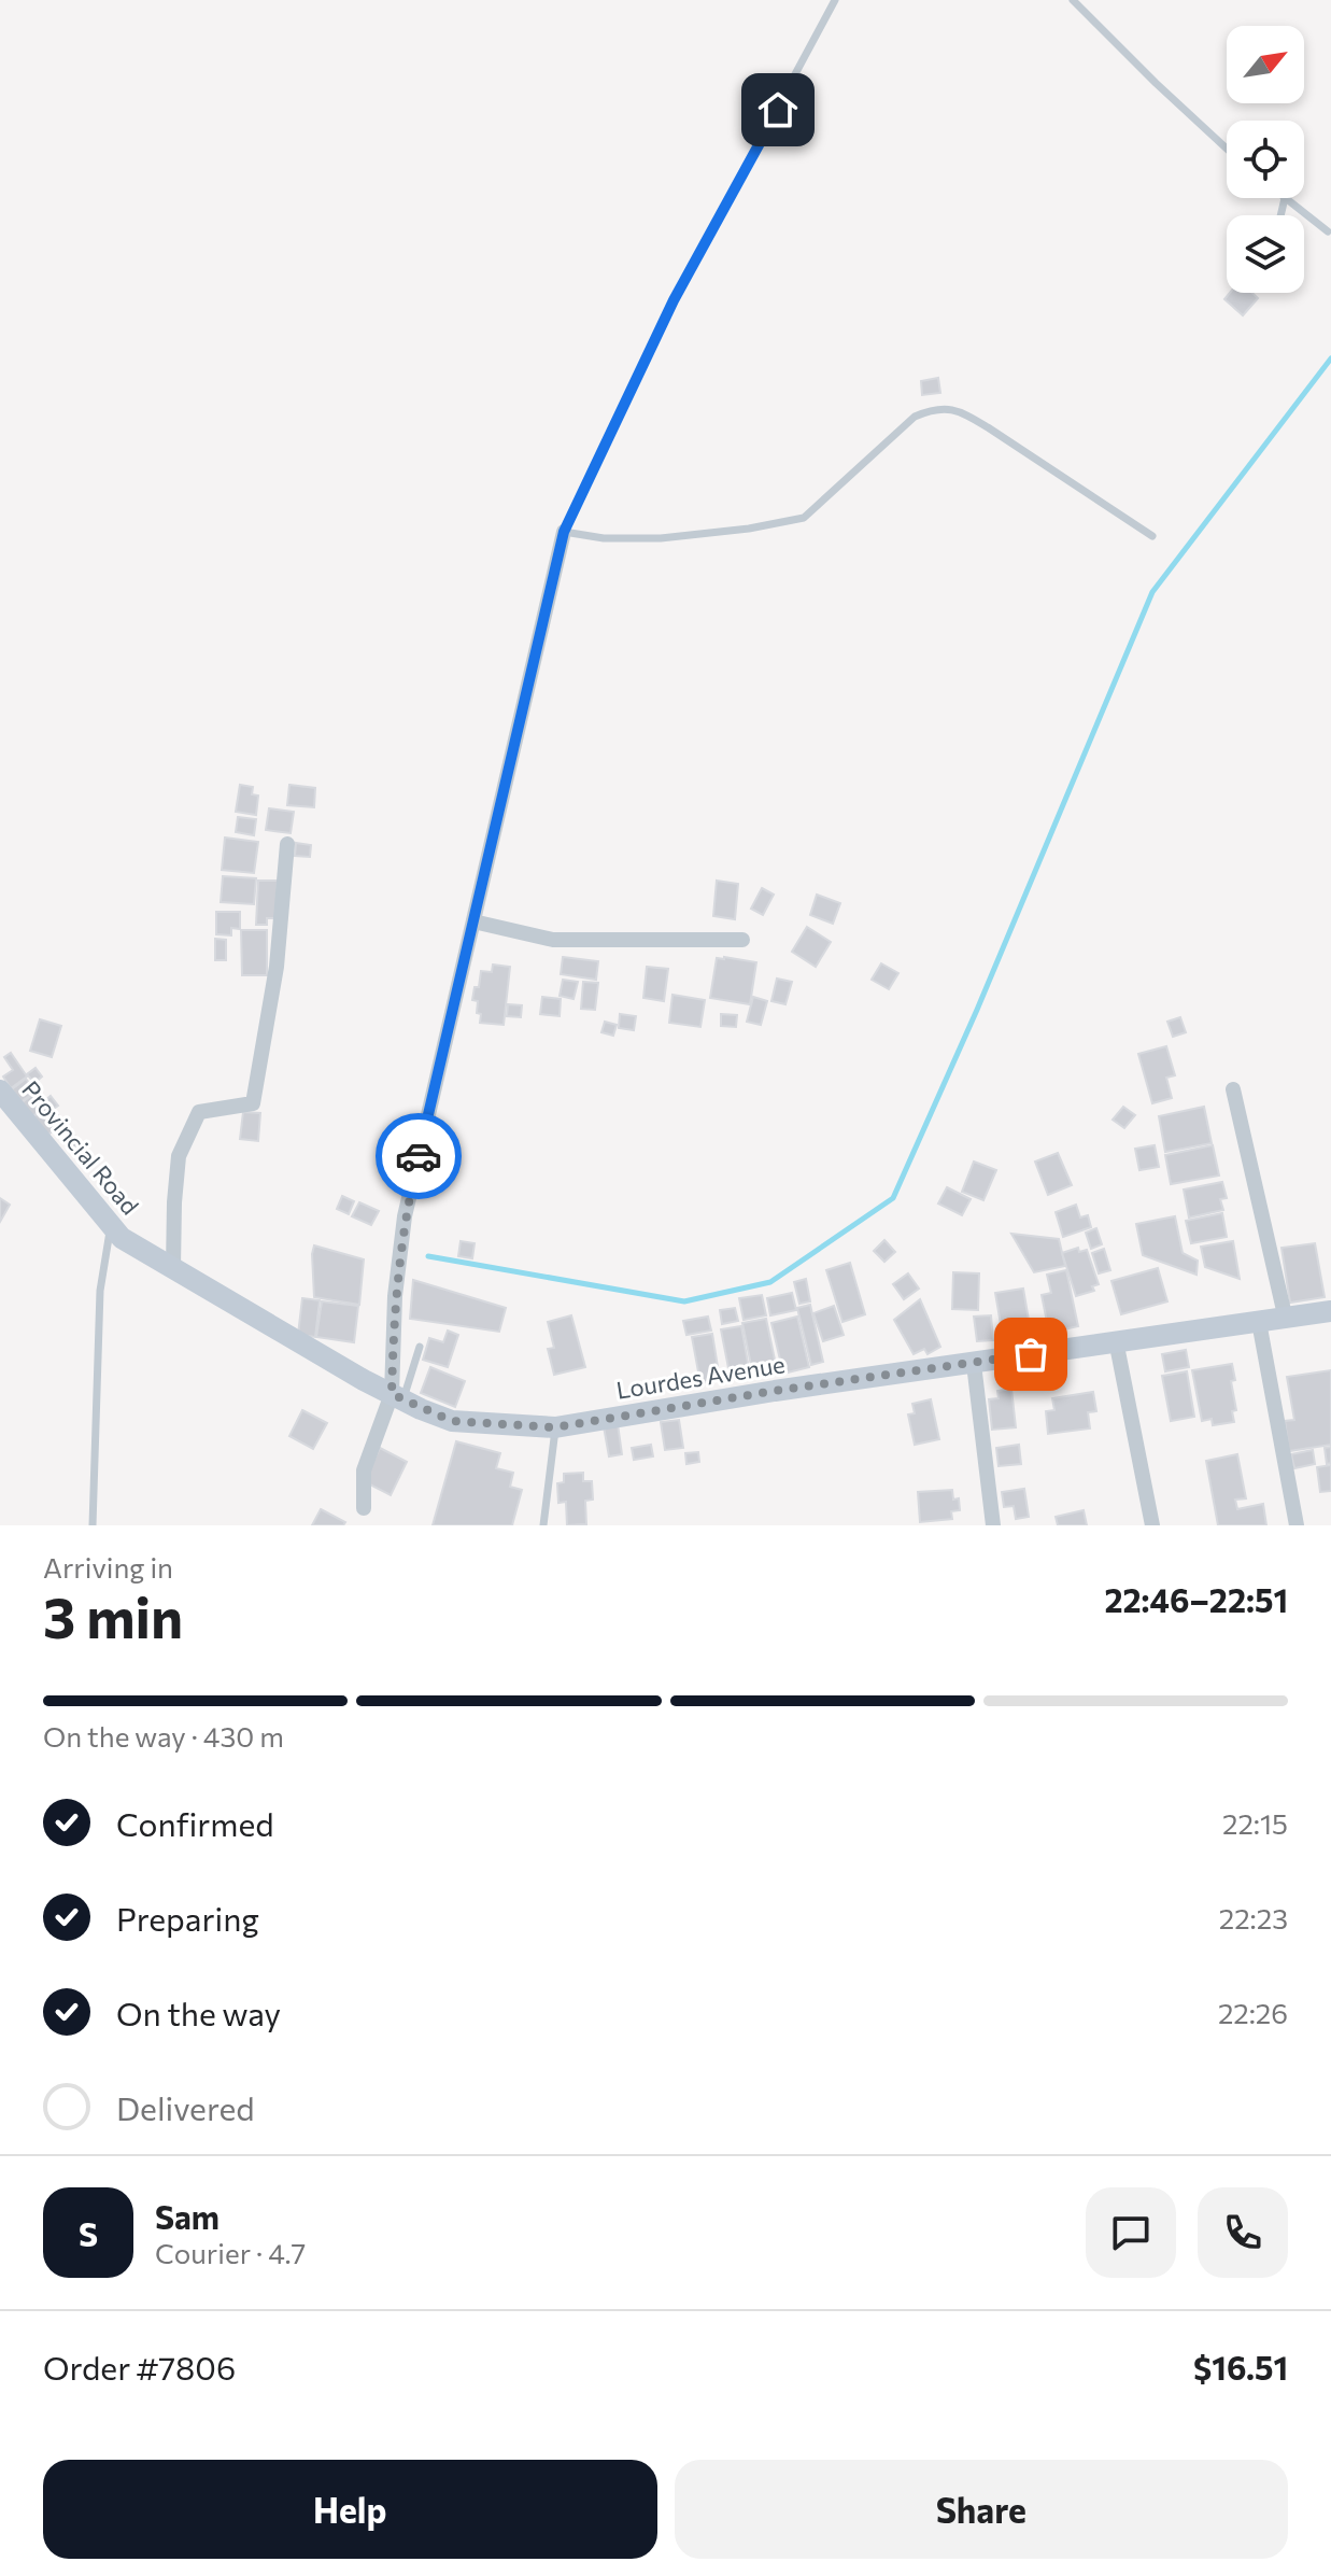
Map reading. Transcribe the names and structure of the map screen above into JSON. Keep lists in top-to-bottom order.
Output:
{
  "streets": {
    "main road": ["Provincial Road", "Lourdes Avenue"]
  },
  "crossings": [
    ["Provincial Road", "Lourdes Avenue"]
  ],
  "north": "top right",
  "page": {
    "heading": ["3 min", "Arriving in", "22:46–22:51"],
    "panel": [
      "Sam",
      "Courier · 4.7",
      "Order #7806",
      "$16.51"
    ],
    "bar": "On the way · 430 m",
    "list": [
      ["Confirmed", "22:15"],
      ["Preparing", "22:23"],
      ["On the way", "22:26"],
      "Delivered"
    ],
    "round": "S",
    "buttons": ["Help", "Share"]
  }
}
